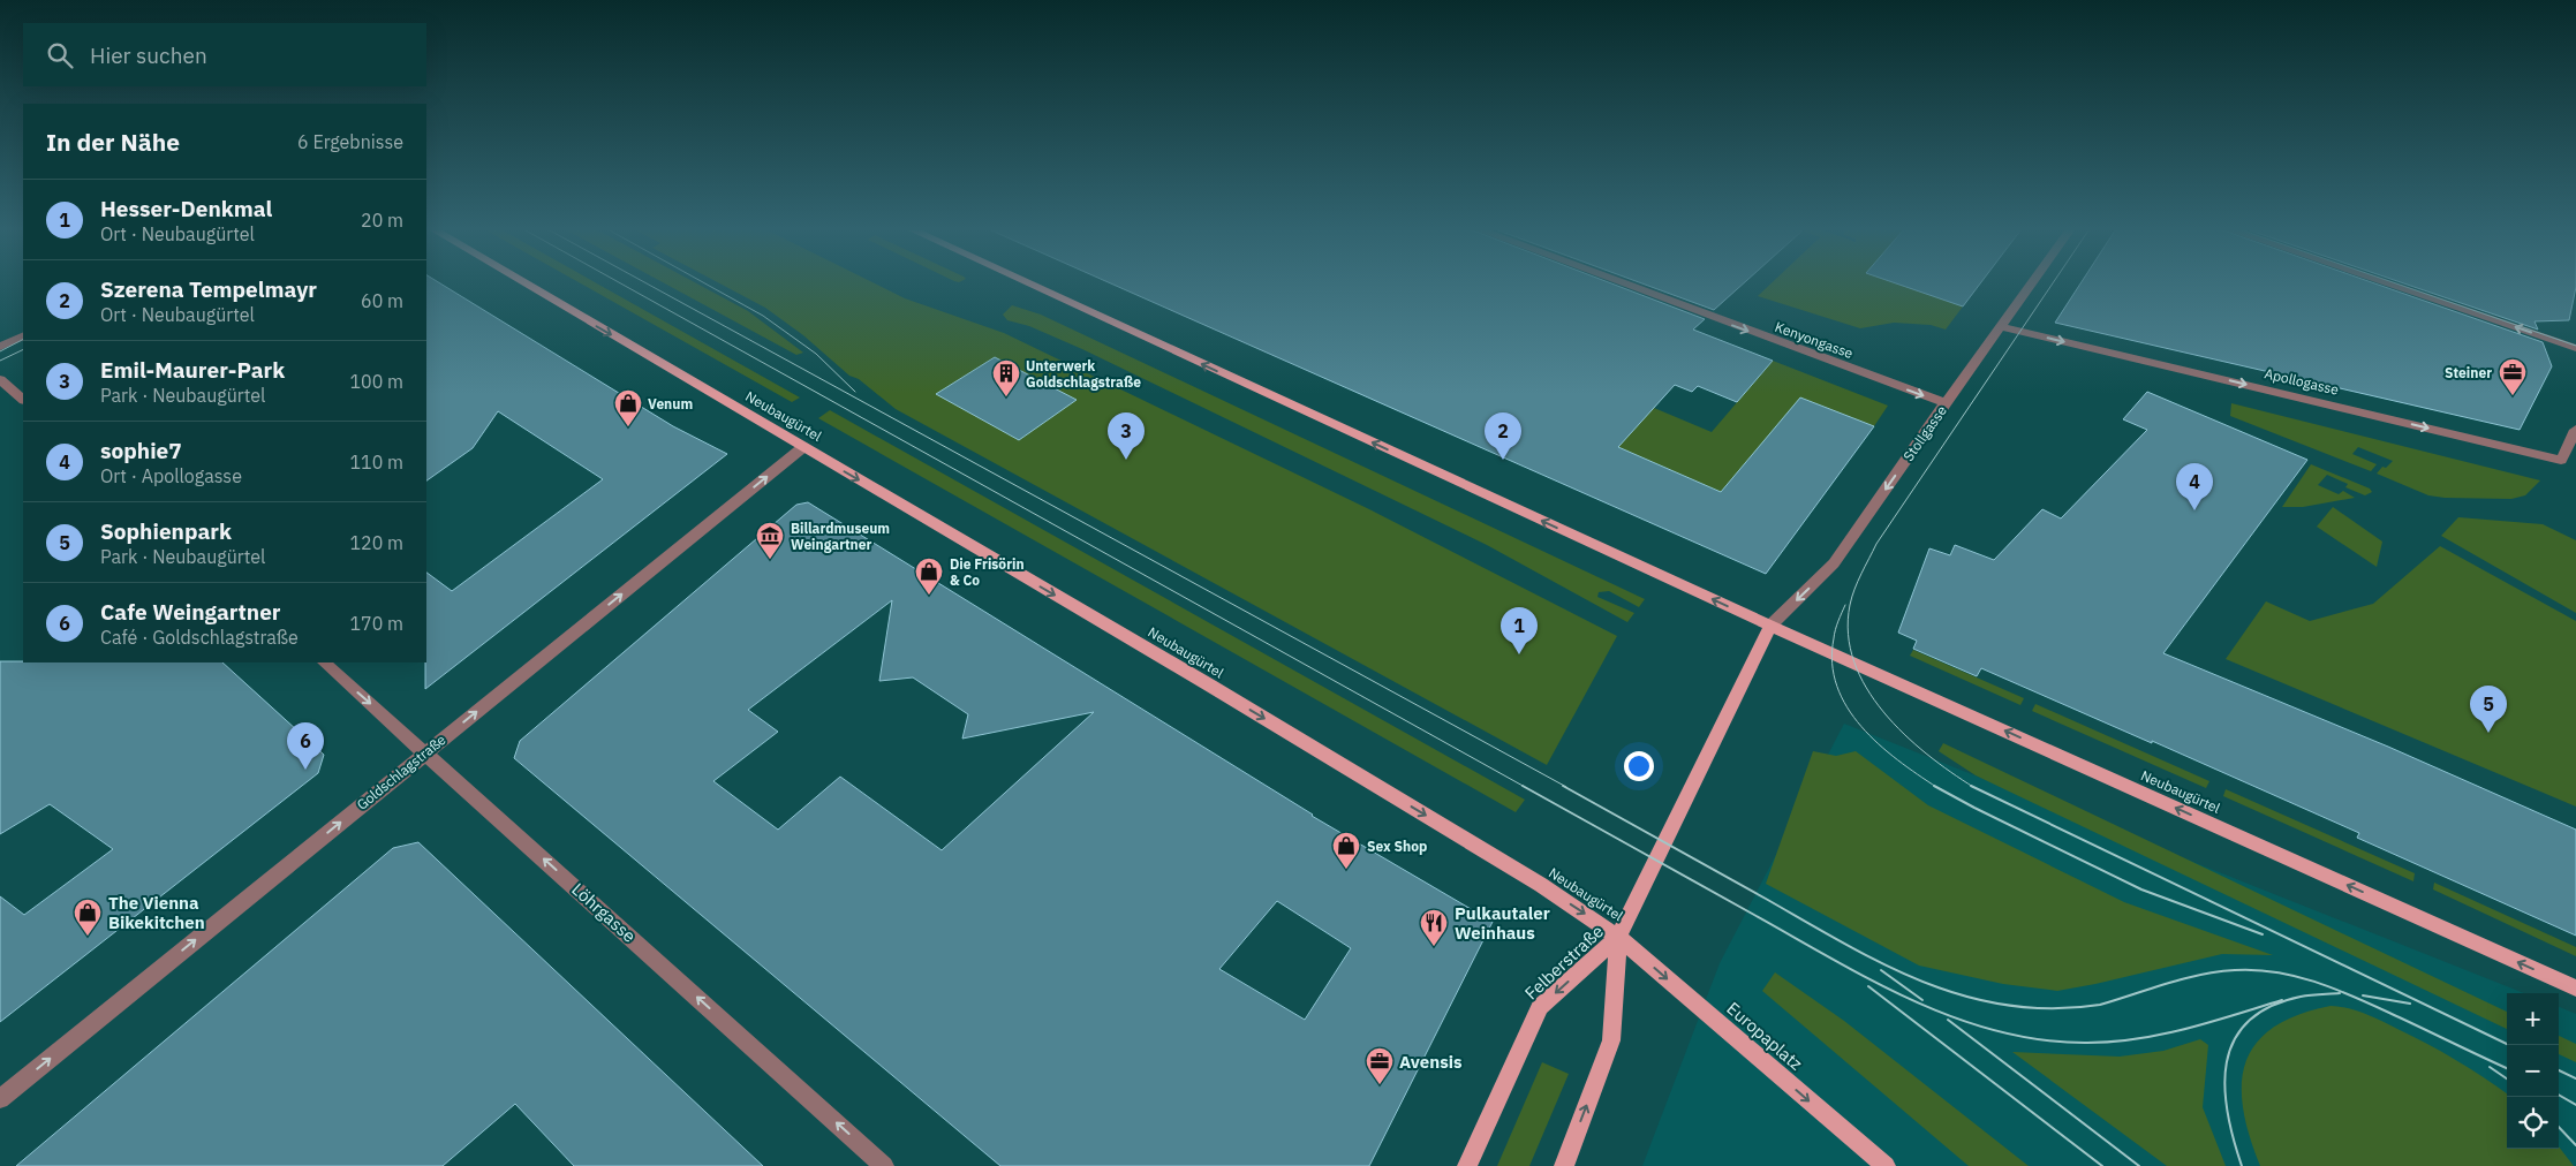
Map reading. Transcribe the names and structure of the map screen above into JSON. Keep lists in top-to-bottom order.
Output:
{
  "streets": {
    "main road": ["Neubaugürtel", "Felberstraße", "Europaplatz"],
    "street": [
      "Kenyongasse",
      "Apollogasse",
      "Stollgasse",
      "Goldschlagstraße",
      "Löhrgasse"
    ]
  },
  "crossings": [
    ["Kenyongasse", "Stollgasse"],
    ["Apollogasse", "Stollgasse"],
    ["Neubaugürtel", "Stollgasse"],
    ["Neubaugürtel", "Goldschlagstraße"],
    ["Neubaugürtel", "Felberstraße"],
    ["Neubaugürtel", "Europaplatz"],
    ["Goldschlagstraße", "Löhrgasse"],
    ["Felberstraße", "Europaplatz"]
  ],
  "one_way": [
    "Kenyongasse",
    "Apollogasse",
    "Stollgasse",
    "Goldschlagstraße",
    "Europaplatz"
  ],
  "places": {
    "office": ["Steiner", "Avensis"],
    "building": ["Unterwerk Goldschlagstraße"],
    "shop": [
      "Venum",
      "Die Frisörin & Co",
      "Sex Shop",
      "The Vienna Bikekitchen"
    ],
    "museum": ["Billardmuseum Weingartner"],
    "restaurant": ["Pulkautaler Weinhaus"]
  },
  "page": {
    "search": "Hier suchen",
    "heading": ["In der Nähe", "6 Ergebnisse"],
    "list": [
      {
        "mark": "1",
        "name": "Hesser-Denkmal",
        "note": "Ort · Neubaugürtel",
        "value": "20 m"
      },
      {
        "mark": "2",
        "name": "Szerena Tempelmayr",
        "note": "Ort · Neubaugürtel",
        "value": "60 m"
      },
      {
        "mark": "3",
        "name": "Emil-Maurer-Park",
        "note": "Park · Neubaugürtel",
        "value": "100 m"
      },
      {
        "mark": "4",
        "name": "sophie7",
        "note": "Ort · Apollogasse",
        "value": "110 m"
      },
      {
        "mark": "5",
        "name": "Sophienpark",
        "note": "Park · Neubaugürtel",
        "value": "120 m"
      },
      {
        "mark": "6",
        "name": "Cafe Weingartner",
        "note": "Café · Goldschlagstraße",
        "value": "170 m"
      }
    ],
    "pins": [
      "2",
      "3",
      "4",
      "1",
      "5",
      "6"
    ],
    "map_buttons": ["+", "−"]
  }
}
